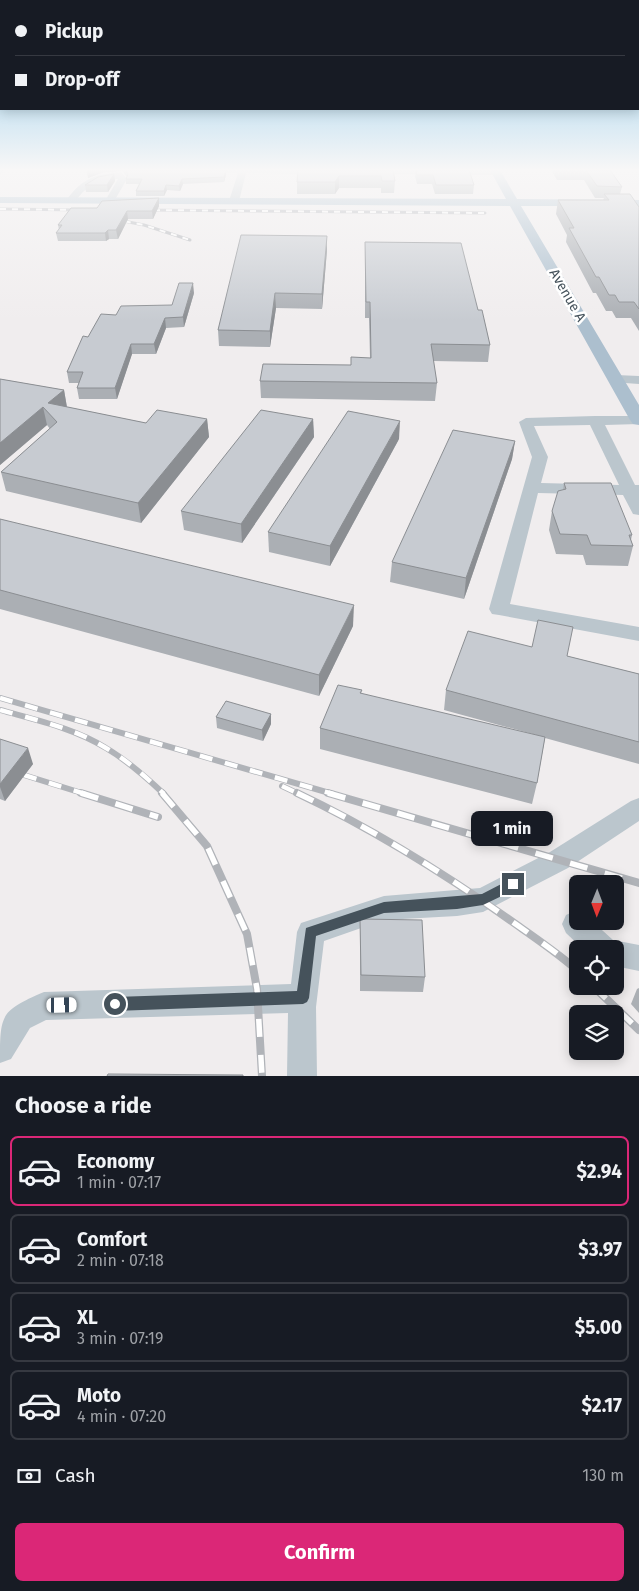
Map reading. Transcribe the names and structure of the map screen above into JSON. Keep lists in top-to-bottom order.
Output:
{
  "streets": {
    "main road": ["Avenue A"]
  },
  "north": "bottom",
  "page": {
    "banner": ["Pickup", "Drop-off"],
    "bubble": "1 min",
    "heading": "Choose a ride",
    "list": [
      {
        "name": "Economy",
        "note": "1 min · 07:17",
        "value": "$2.94"
      },
      {
        "name": "Comfort",
        "note": "2 min · 07:18",
        "value": "$3.97"
      },
      {
        "name": "XL",
        "note": "3 min · 07:19",
        "value": "$5.00"
      },
      {
        "name": "Moto",
        "note": "4 min · 07:20",
        "value": "$2.17"
      }
    ],
    "pay": ["Cash", "130 m"],
    "buttons": "Confirm"
  }
}
